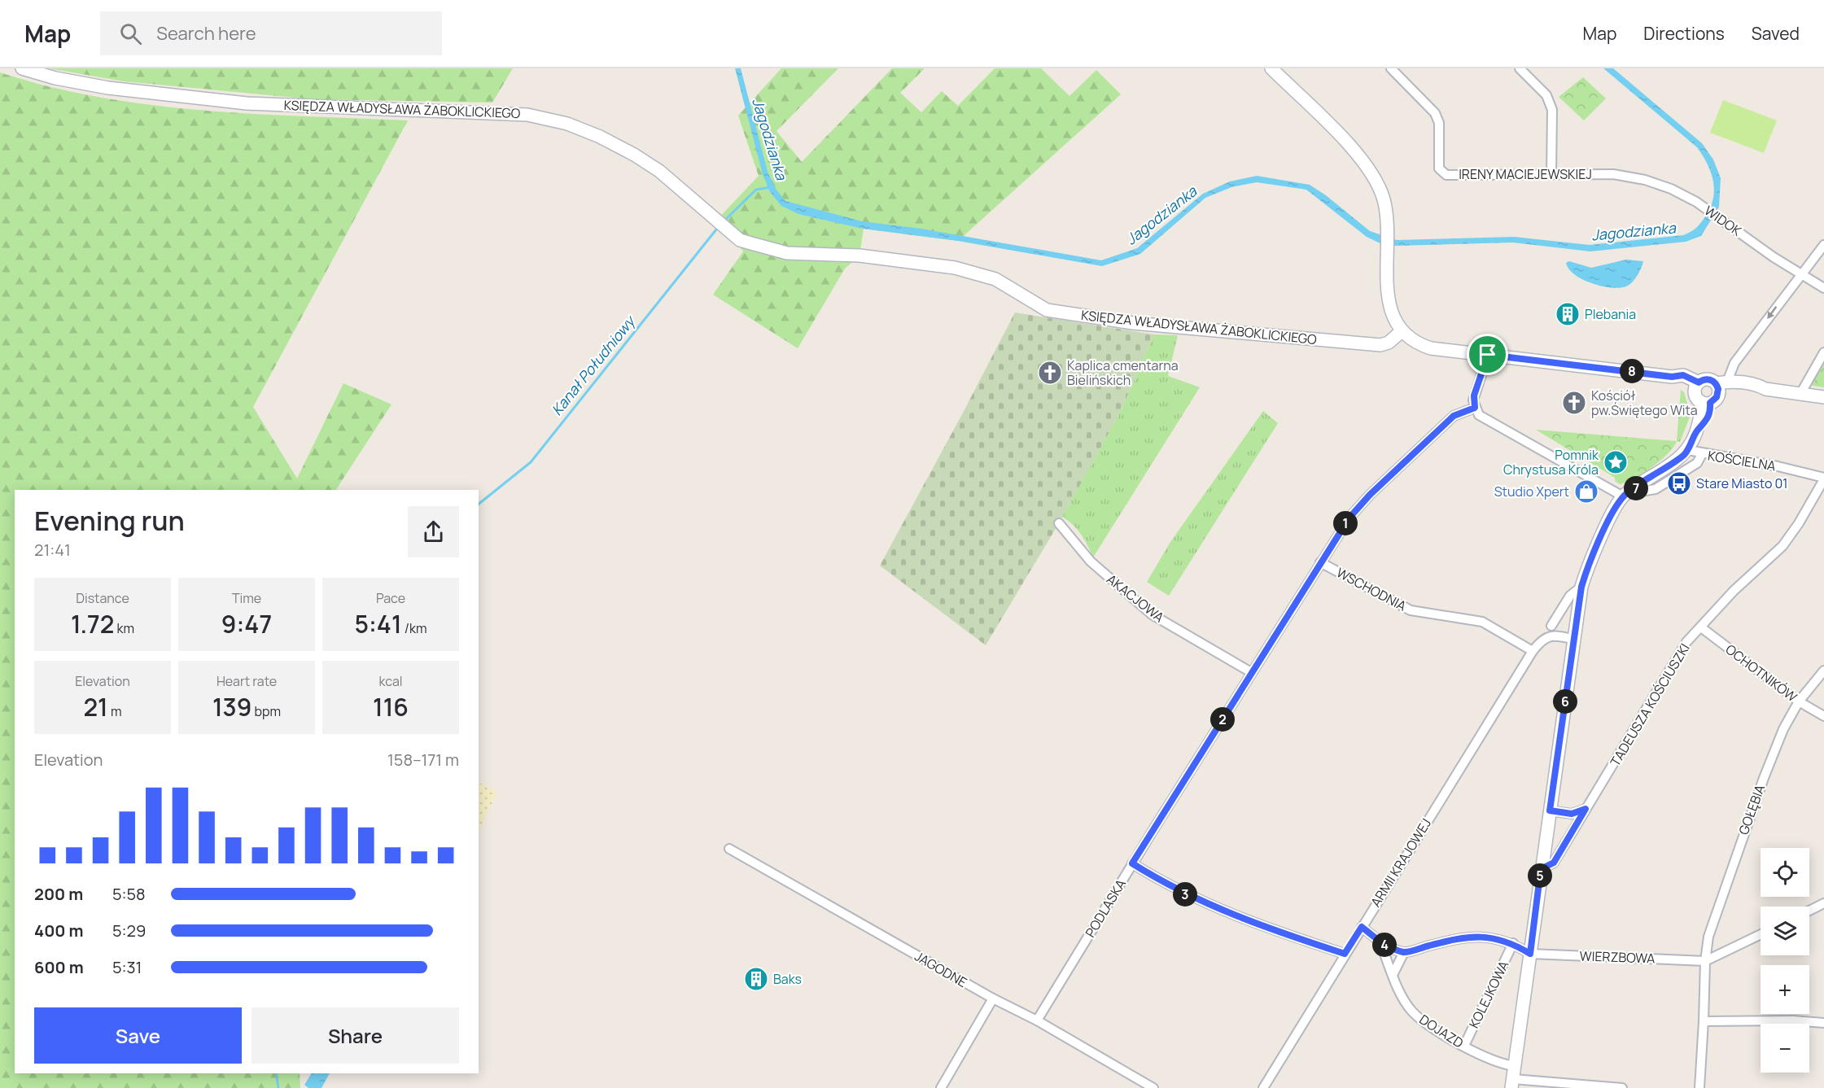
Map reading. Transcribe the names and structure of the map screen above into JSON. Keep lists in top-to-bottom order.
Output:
{
  "streets": {
    "street": [
      "KSIĘDZA WŁADYSŁAWA ŻABOKLICKIEGO",
      "IRENY MACIEJEWSKIEJ",
      "WIDOK",
      "KOŚCIELNA",
      "WSCHODNIA",
      "AKACJOWA",
      "OCHOTNIKÓW",
      "TADEUSZA KOŚCIUSZKI",
      "GOŁĘBIA",
      "ARMII KRAJOWEJ",
      "PODLASKA",
      "WIERZBOWA",
      "JAGODNE",
      "KOLEJKOWA",
      "DOJAZD"
    ]
  },
  "crossings": [
    ["IRENY MACIEJEWSKIEJ", "WIDOK"],
    ["KOŚCIELNA", "TADEUSZA KOŚCIUSZKI"],
    ["WSCHODNIA", "ARMII KRAJOWEJ"],
    ["WSCHODNIA", "PODLASKA"],
    ["AKACJOWA", "PODLASKA"],
    ["OCHOTNIKÓW", "TADEUSZA KOŚCIUSZKI"],
    ["OCHOTNIKÓW", "GOŁĘBIA"],
    ["GOŁĘBIA", "WIERZBOWA"],
    ["ARMII KRAJOWEJ", "DOJAZD"],
    ["PODLASKA", "JAGODNE"],
    ["KOLEJKOWA", "DOJAZD"]
  ],
  "water": ["Jagodzianka", "Kanał Południowy"],
  "places": {
    "building": ["Plebania", "Baks"],
    "church": ["Kaplica cmentarna Bielińskich", "Kościół pw.Świętego Wita"],
    "place": ["Pomnik Chrystusa Króla"],
    "bus stop": ["Stare Miasto 01"],
    "shop": ["Studio Xpert"]
  },
  "page": {
    "header": "Map",
    "search": "Search here",
    "nav": ["Map", "Directions", "Saved"],
    "pins": [
      "8",
      "7",
      "1",
      "6",
      "2",
      "5",
      "3",
      "4"
    ],
    "heading": ["Evening run", "21:41"],
    "stats": [
      ["Distance", "1.72 km"],
      ["Time", "9:47"],
      ["Pace", "5:41 /km"],
      ["Elevation", "21 m"],
      ["Heart rate", "139 bpm"],
      ["kcal", "116"]
    ],
    "chart": ["Elevation", "158–171 m"],
    "map_buttons": ["+", "−"],
    "list": [
      {
        "name": "200 m",
        "note": "5:58"
      },
      {
        "name": "400 m",
        "note": "5:29"
      },
      {
        "name": "600 m",
        "note": "5:31"
      }
    ],
    "buttons": ["Save", "Share"]
  }
}
